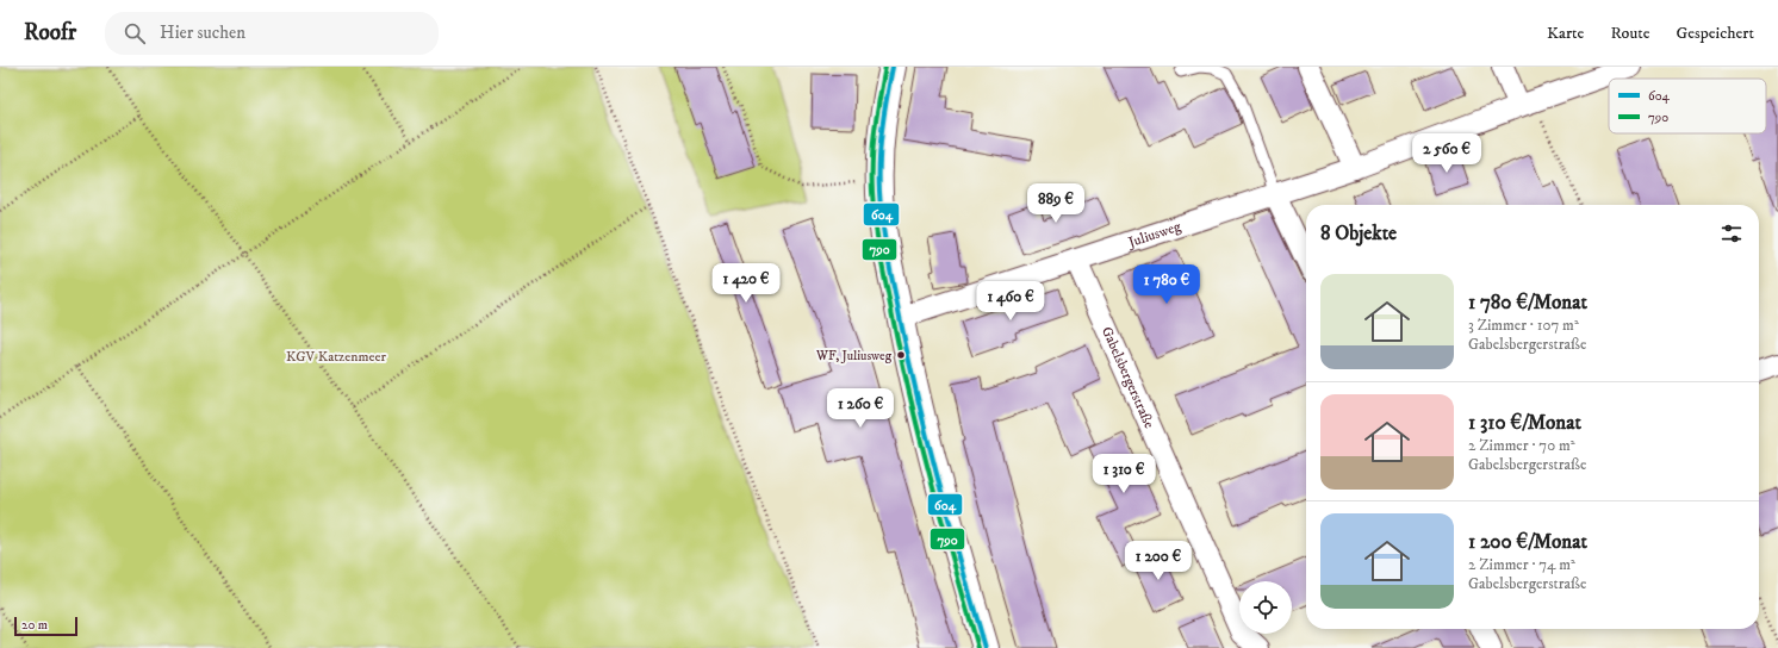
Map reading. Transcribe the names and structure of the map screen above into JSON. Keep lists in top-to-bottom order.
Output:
{
  "streets": {
    "street": ["Juliusweg", "Gabelsbergerstraße"]
  },
  "crossings": [
    ["Juliusweg", "Gabelsbergerstraße"]
  ],
  "parks": ["KGV Katzenmeer"],
  "places": ["WF, Juliusweg"],
  "lines": ["transit line 604", "transit line 790"],
  "legend": ["604", "790"],
  "scale_bar": "20 m",
  "page": {
    "header": "Roofr",
    "search": "Hier suchen",
    "nav": ["Karte", "Route", "Gespeichert"],
    "price": [
      "2 560 €",
      "889 €",
      "1 420 €",
      "1 780 €",
      "1 460 €",
      "1 260 €",
      "1 310 €",
      "1 200 €"
    ],
    "heading": "8 Objekte",
    "list": [
      {
        "name": "1 780 €/Monat",
        "note": "3 Zimmer · 107 m² · Gabelsbergerstraße"
      },
      {
        "name": "1 310 €/Monat",
        "note": "2 Zimmer · 70 m² · Gabelsbergerstraße"
      },
      {
        "name": "1 200 €/Monat",
        "note": "2 Zimmer · 74 m² · Gabelsbergerstraße"
      }
    ],
    "scale": "20 m"
  }
}
